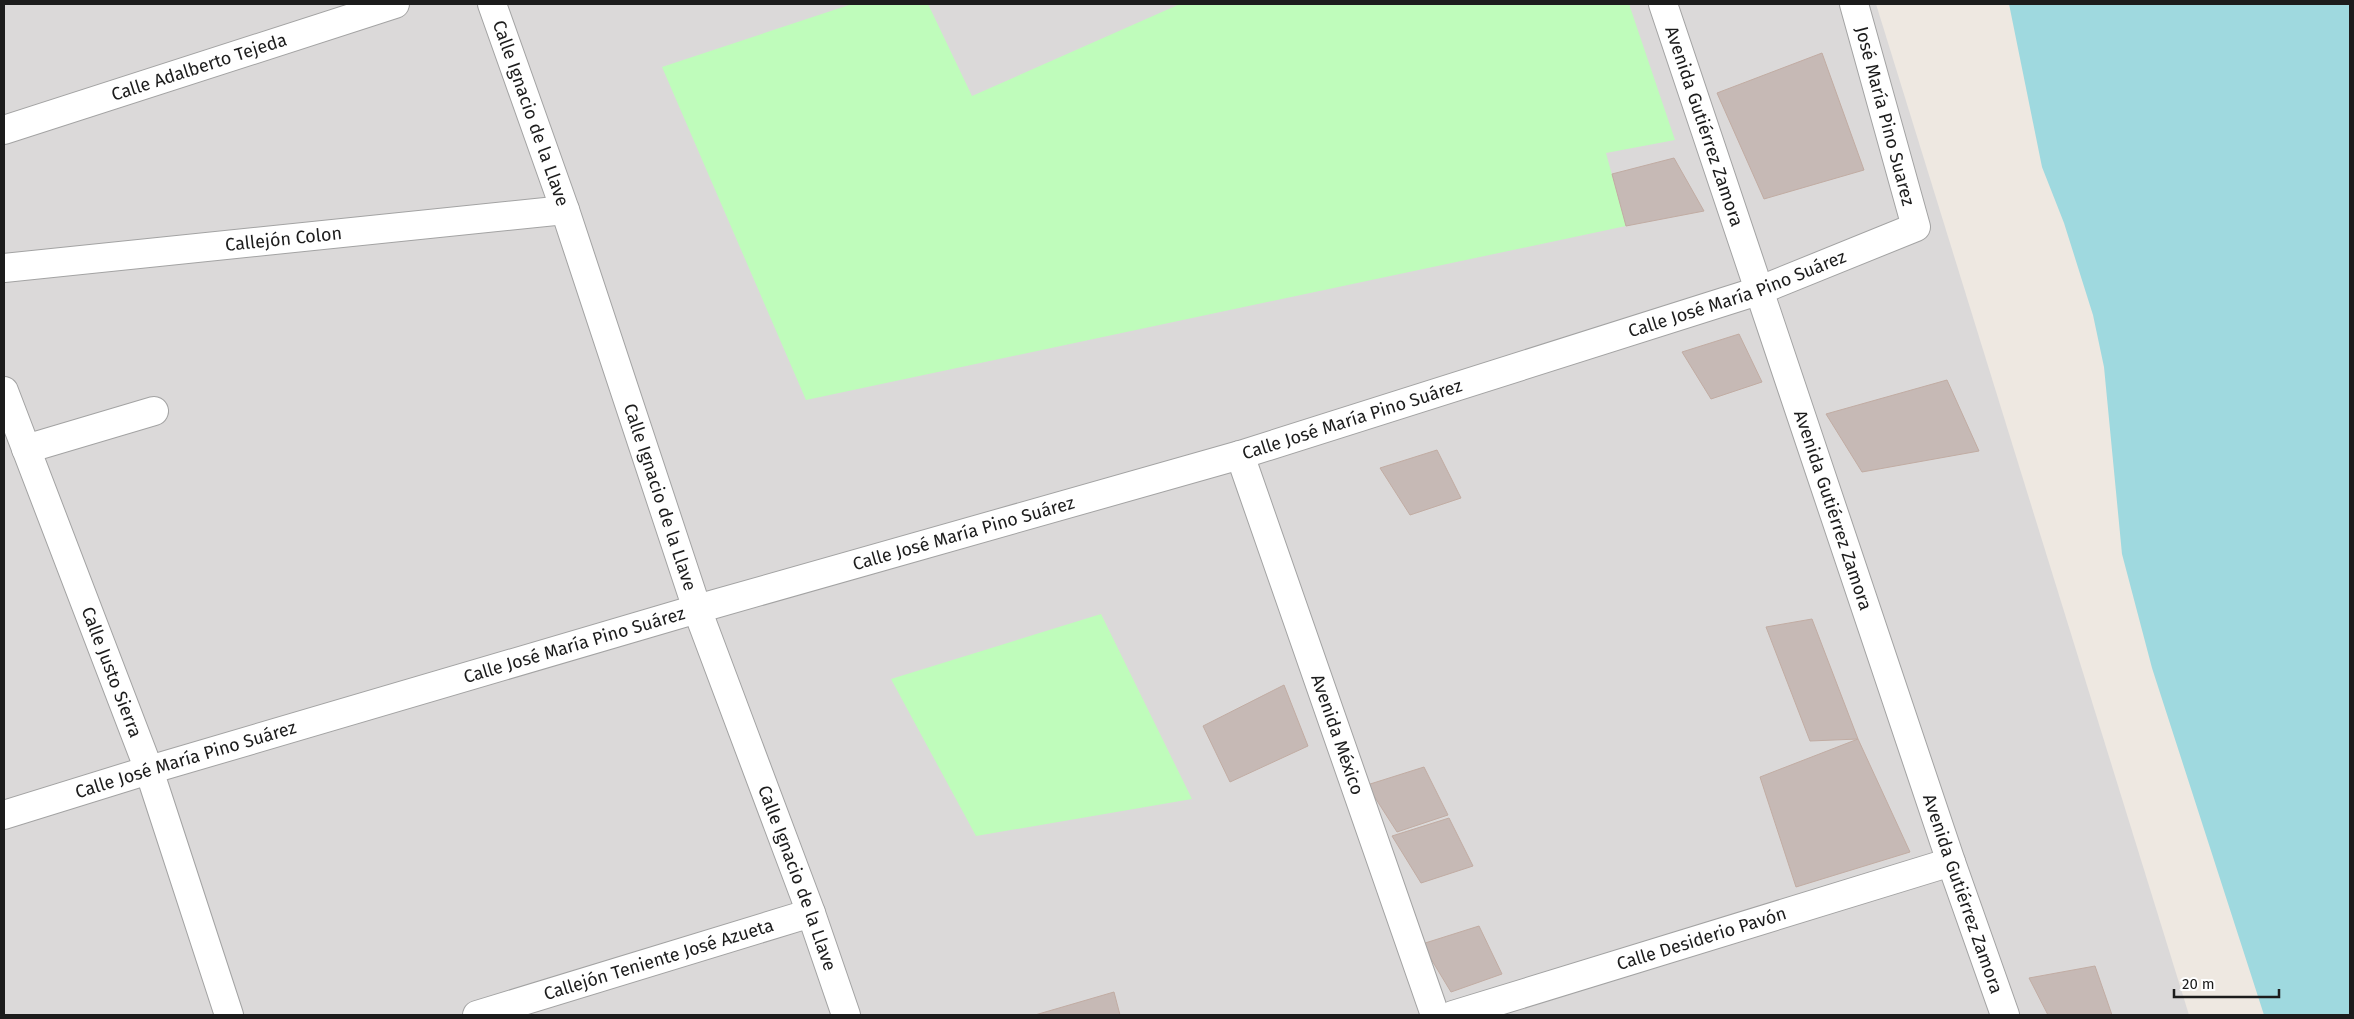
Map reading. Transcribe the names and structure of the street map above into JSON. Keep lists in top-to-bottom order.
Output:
{
  "streets": {
    "street": [
      "Calle Adalberto Tejeda",
      "Calle Ignacio de la Llave",
      "José María Pino Suarez",
      "Avenida Gutiérrez Zamora",
      "Callejón Colon",
      "Calle José María Pino Suárez",
      "Calle Justo Sierra",
      "Avenida México",
      "Calle Desiderio Pavón",
      "Callejón Teniente José Azueta"
    ]
  },
  "crossings": [
    ["Calle Ignacio de la Llave", "Callejón Colon"],
    ["Calle Ignacio de la Llave", "Calle José María Pino Suárez"],
    ["Calle Ignacio de la Llave", "Callejón Teniente José Azueta"],
    ["José María Pino Suarez", "Calle José María Pino Suárez"],
    ["Avenida Gutiérrez Zamora", "Calle José María Pino Suárez"],
    ["Avenida Gutiérrez Zamora", "Calle Desiderio Pavón"],
    ["Calle José María Pino Suárez", "Calle Justo Sierra"],
    ["Calle José María Pino Suárez", "Avenida México"]
  ],
  "scale_bar": "20 m"
}
